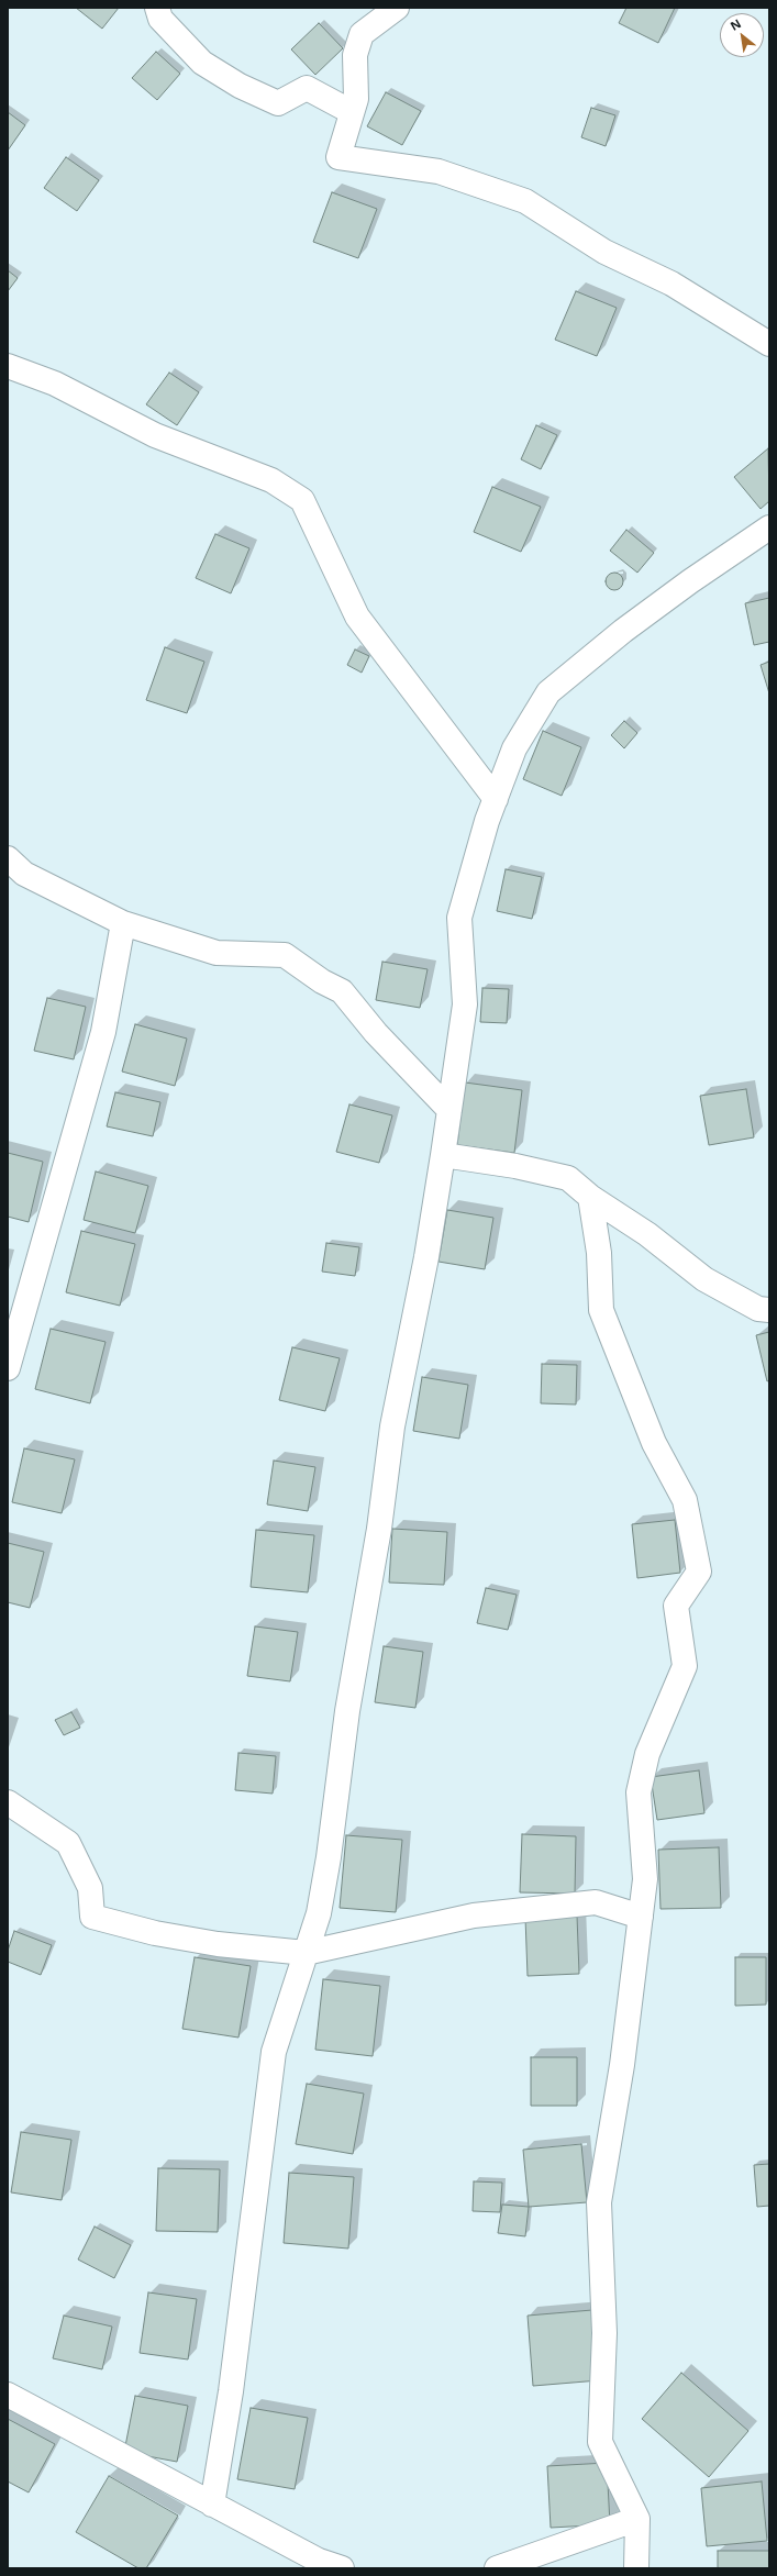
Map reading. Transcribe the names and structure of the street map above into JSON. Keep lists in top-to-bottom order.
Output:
{
  "north": "top left"
}
